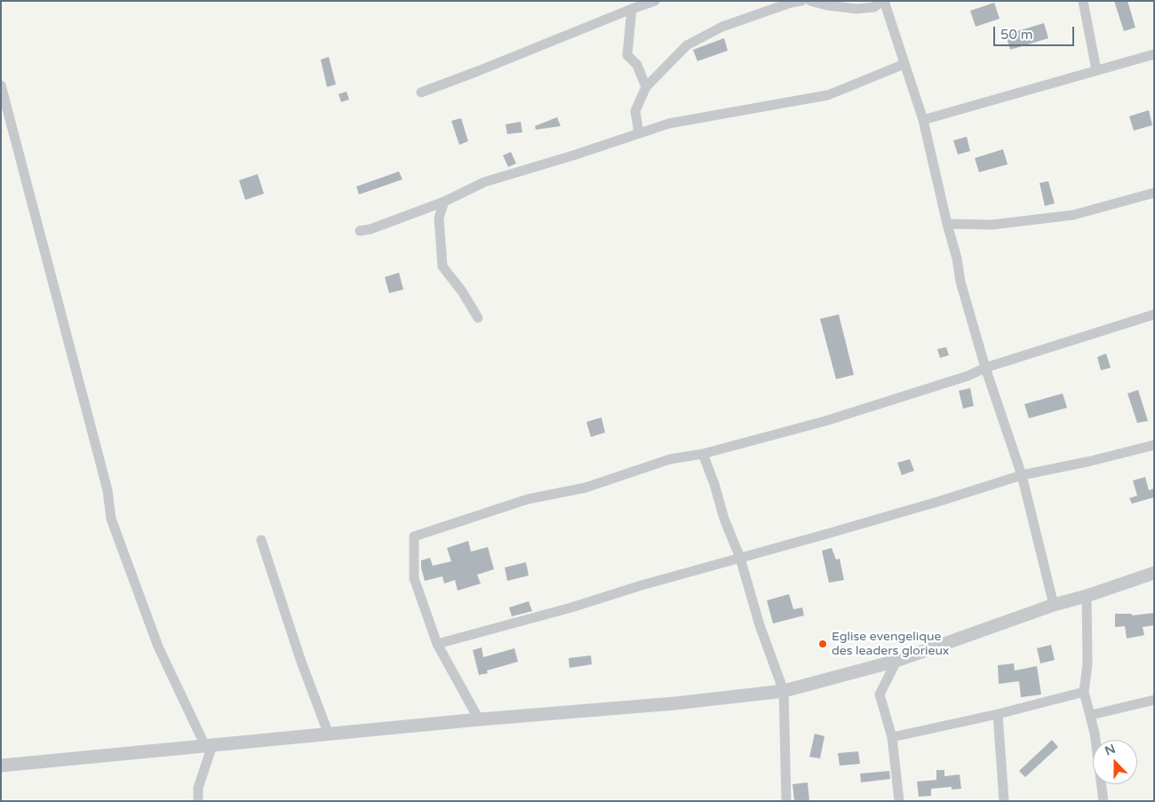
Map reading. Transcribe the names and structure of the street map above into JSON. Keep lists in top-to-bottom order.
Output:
{
  "places": ["Eglise evengelique des leaders glorieux"],
  "scale_bar": "50 m",
  "north": "top"
}
